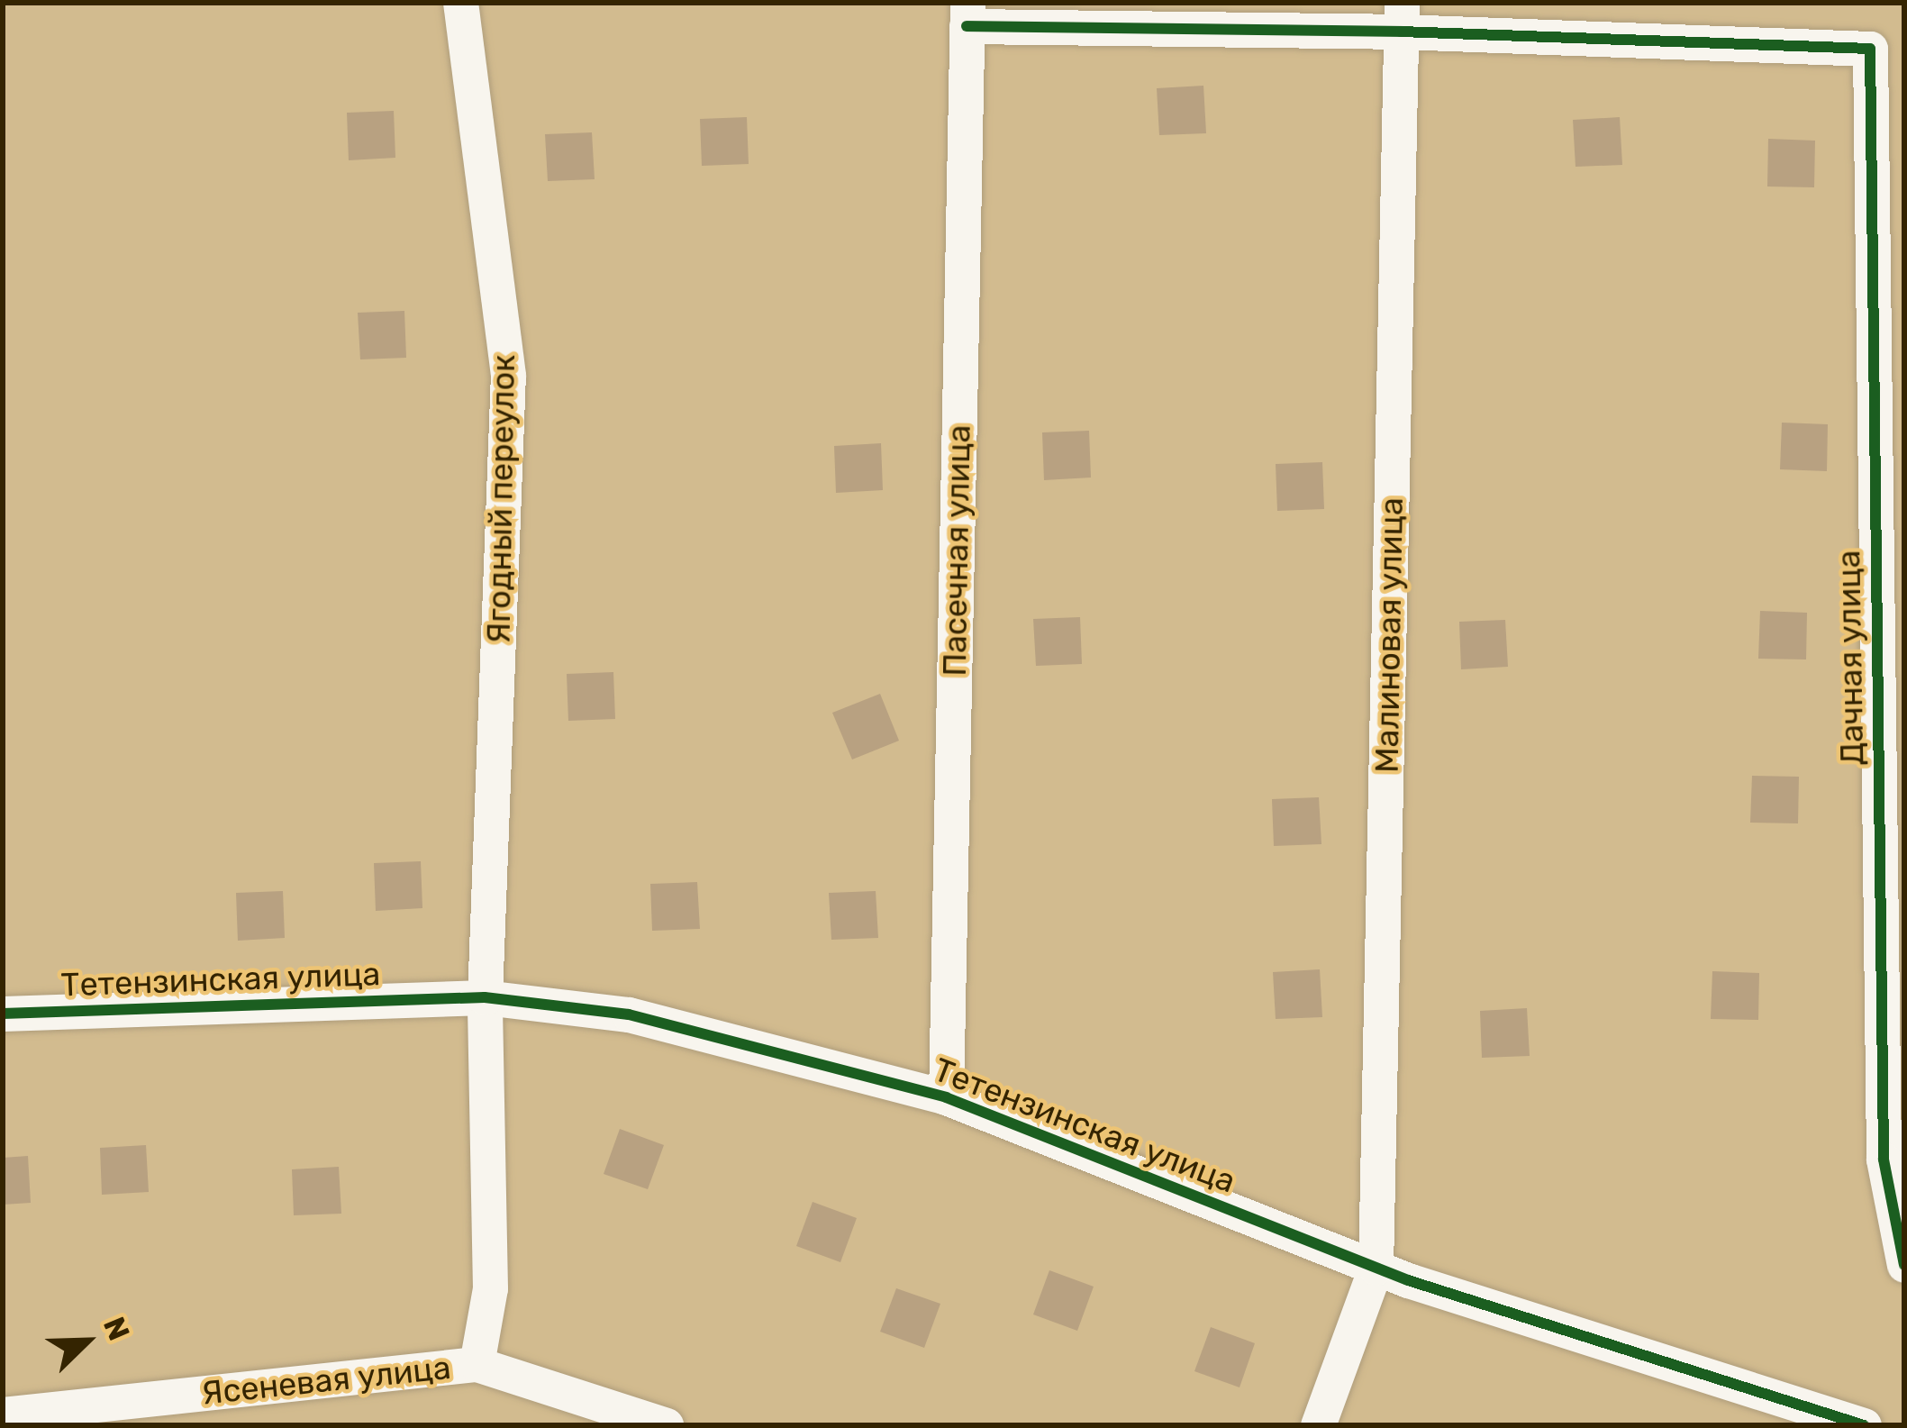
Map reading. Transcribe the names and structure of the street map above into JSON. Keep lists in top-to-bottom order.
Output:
{
  "streets": {
    "street": [
      "Ягодный переулок",
      "Пасечная улица",
      "Малиновая улица",
      "Дачная улица",
      "Тетензинская улица",
      "Ясеневая улица"
    ]
  },
  "crossings": [
    ["Ягодный переулок", "Тетензинская улица"],
    ["Ягодный переулок", "Ясеневая улица"],
    ["Пасечная улица", "Тетензинская улица"],
    ["Малиновая улица", "Дачная улица"],
    ["Малиновая улица", "Тетензинская улица"],
    ["Тетензинская улица", "Ясеневая улица"]
  ],
  "north": "top right"
}
